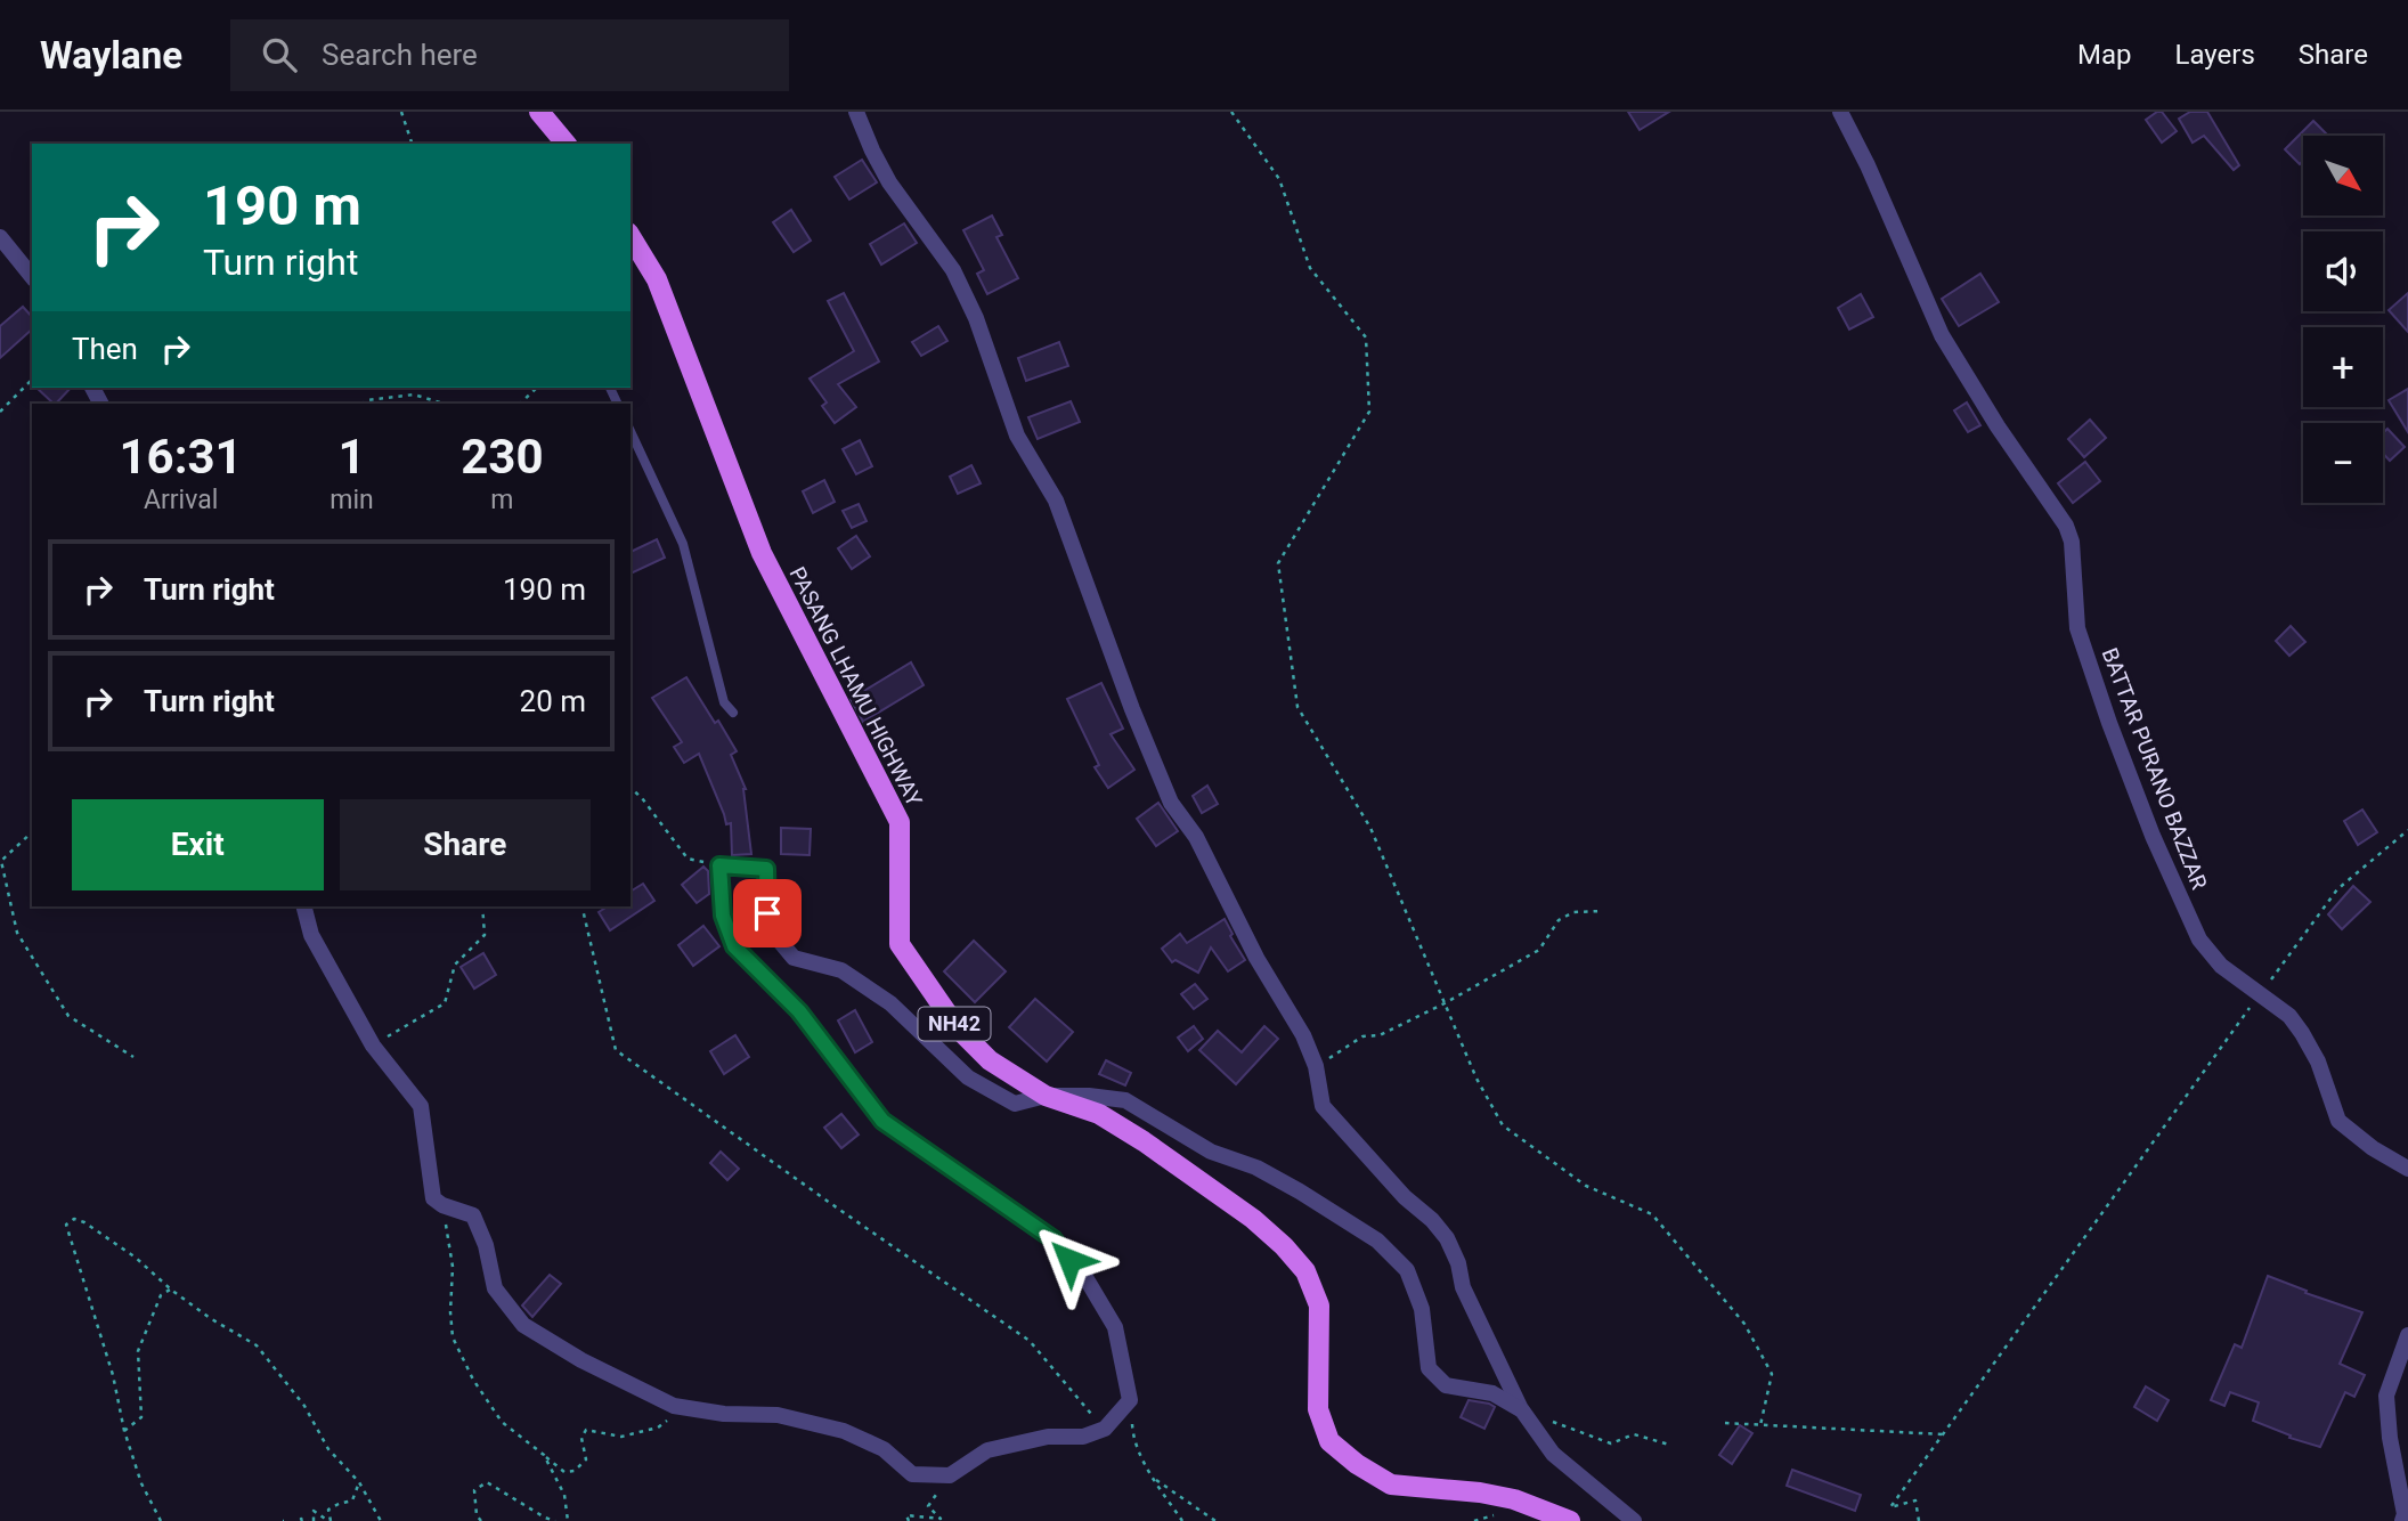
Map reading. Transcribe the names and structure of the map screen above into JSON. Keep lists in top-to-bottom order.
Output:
{
  "streets": {
    "main road": ["PASANG LHAMU HIGHWAY", "NH42"],
    "street": ["BATTAR PURANO BAZZAR"]
  },
  "north": "bottom right",
  "page": {
    "header": "Waylane",
    "search": "Search here",
    "nav": ["Map", "Layers", "Share"],
    "map_buttons": ["+", "−"],
    "turn": ["190 m", "Turn right"],
    "then": "Then",
    "eta": [
      "16:31",
      "Arrival",
      "1",
      "min",
      "230",
      "m"
    ],
    "list": [
      {
        "name": "Turn right",
        "value": "190 m"
      },
      {
        "name": "Turn right",
        "value": "20 m"
      }
    ],
    "buttons": ["Exit", "Share"]
  }
}
